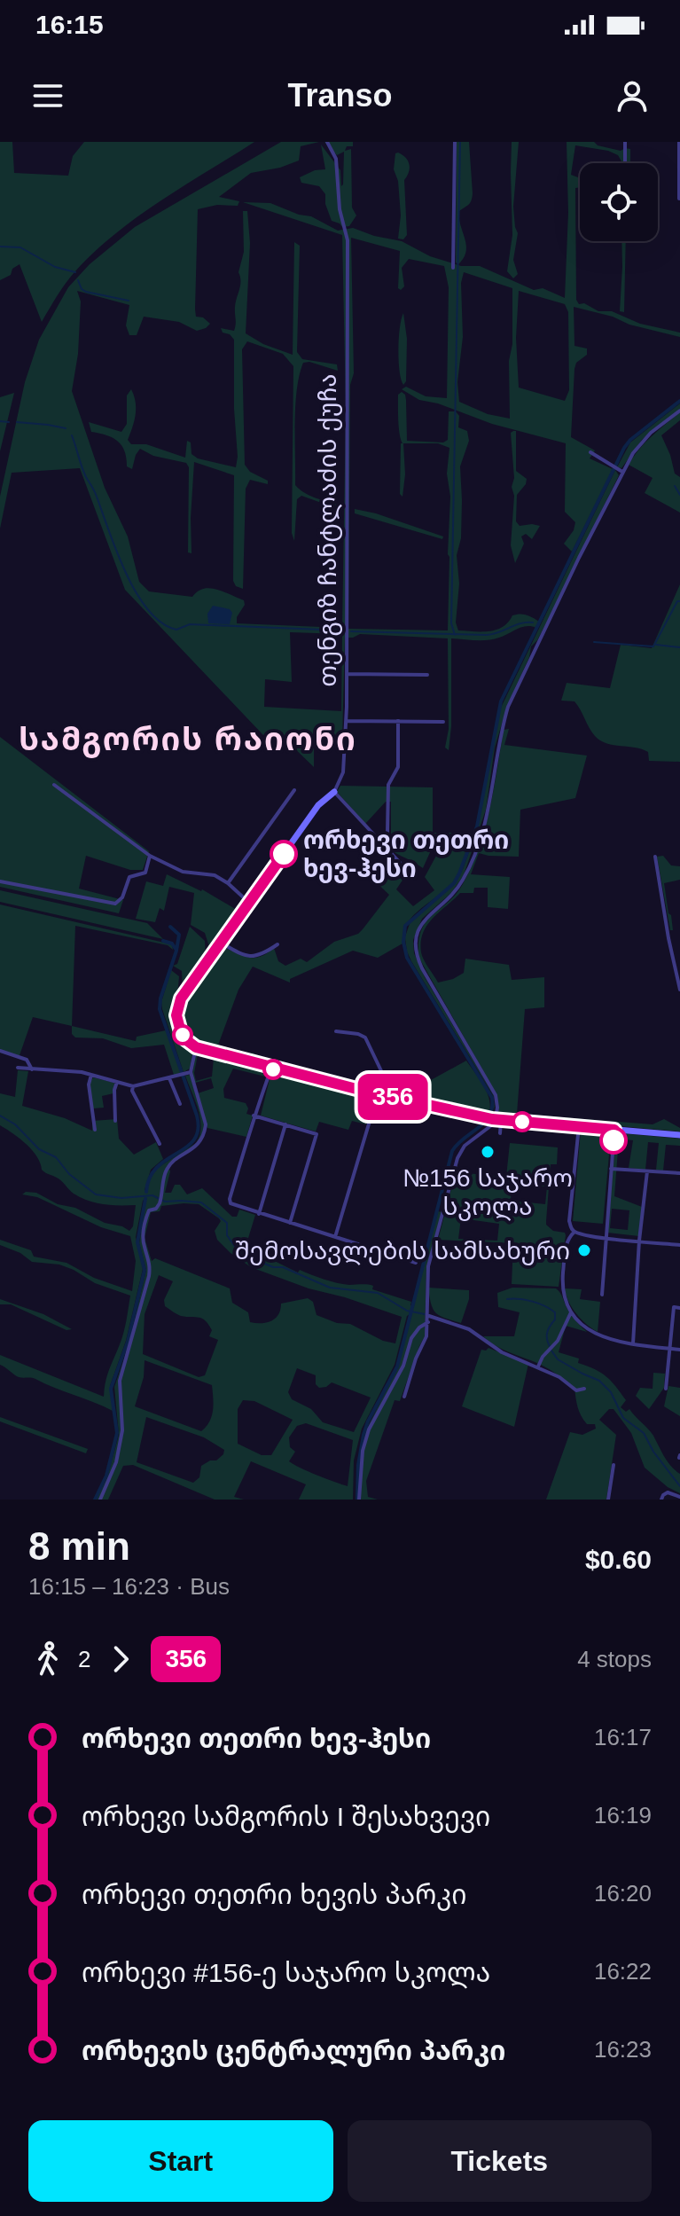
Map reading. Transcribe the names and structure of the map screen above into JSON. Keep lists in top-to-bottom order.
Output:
{
  "streets": {
    "street": ["თენგიზ ჩანტლაძის ქუჩა"]
  },
  "districts": ["სამგორის რაიონი"],
  "places": ["ორხევი თეთრი ხევ-ჰესი", "№156 საჯარო სკოლა", "შემოსავლების სამსახური"],
  "lines": ["bus line 356"],
  "page": {
    "status": "16:15",
    "header": "Transo",
    "on_map": "356",
    "heading": ["8 min", "16:15 – 16:23 · Bus", "$0.60"],
    "legs": ["2", "356", "4 stops"],
    "list": [
      {
        "name": "ორხევი თეთრი ხევ-ჰესი",
        "value": "16:17"
      },
      {
        "name": "ორხევი სამგორის I შესახვევი",
        "value": "16:19"
      },
      {
        "name": "ორხევი თეთრი ხევის პარკი",
        "value": "16:20"
      },
      {
        "name": "ორხევი #156-ე საჯარო სკოლა",
        "value": "16:22"
      },
      {
        "name": "ორხევის ცენტრალური პარკი",
        "value": "16:23"
      }
    ],
    "buttons": ["Start", "Tickets"]
  }
}
